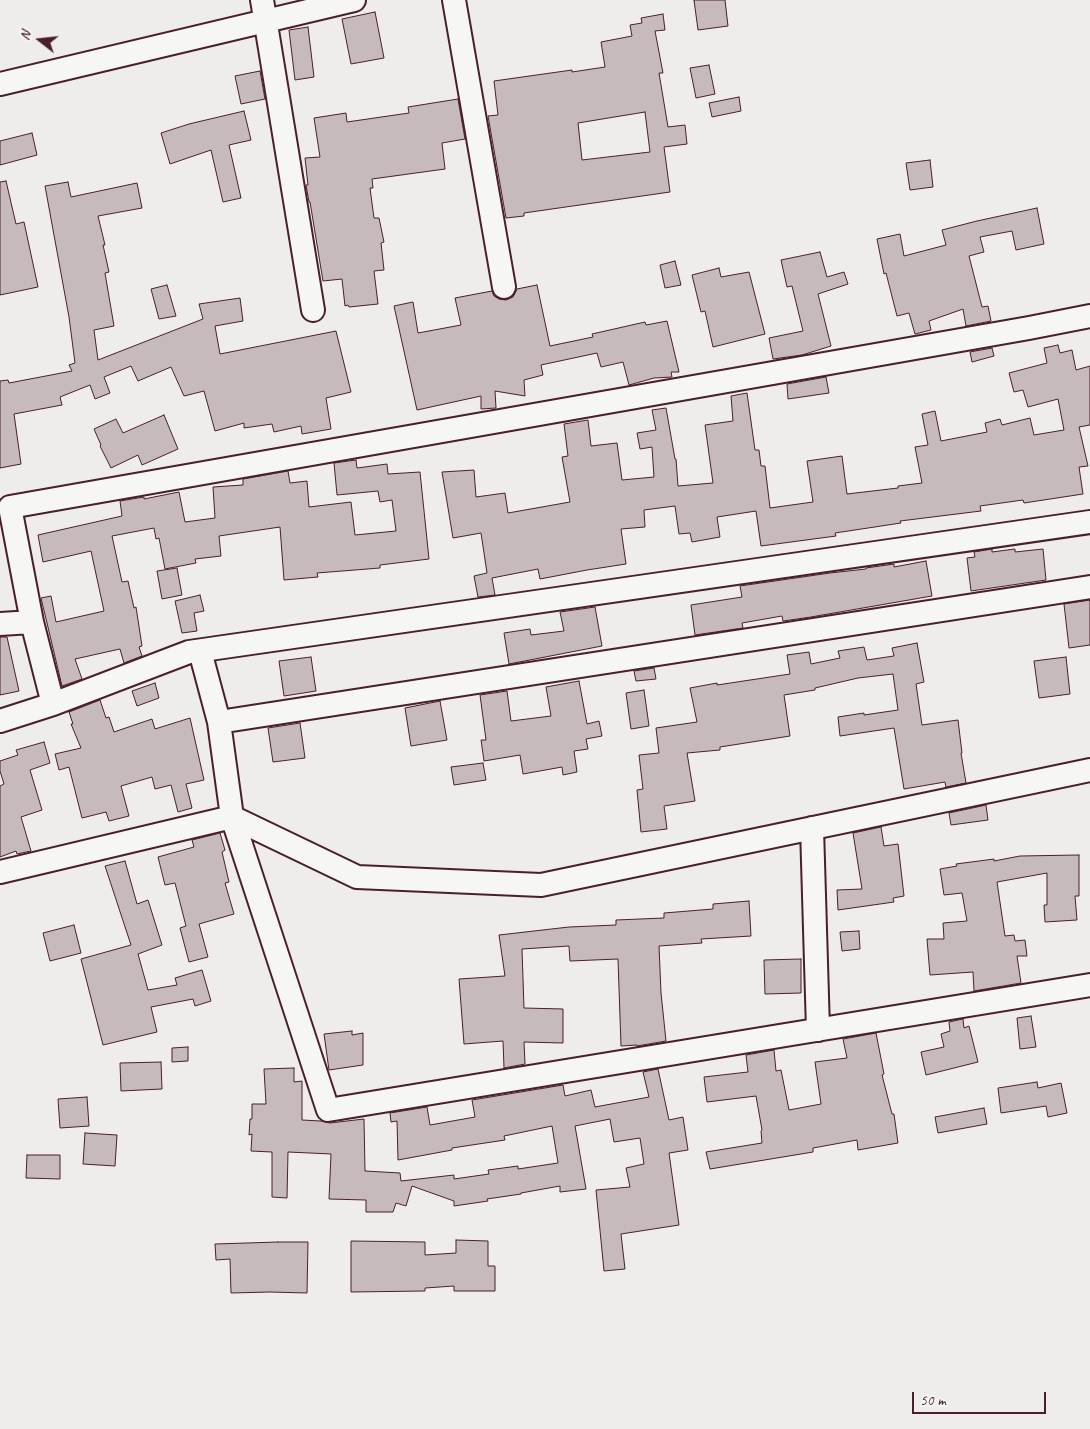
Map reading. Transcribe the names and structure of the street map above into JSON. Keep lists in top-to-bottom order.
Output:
{
  "scale_bar": "50 m",
  "north": "left"
}
